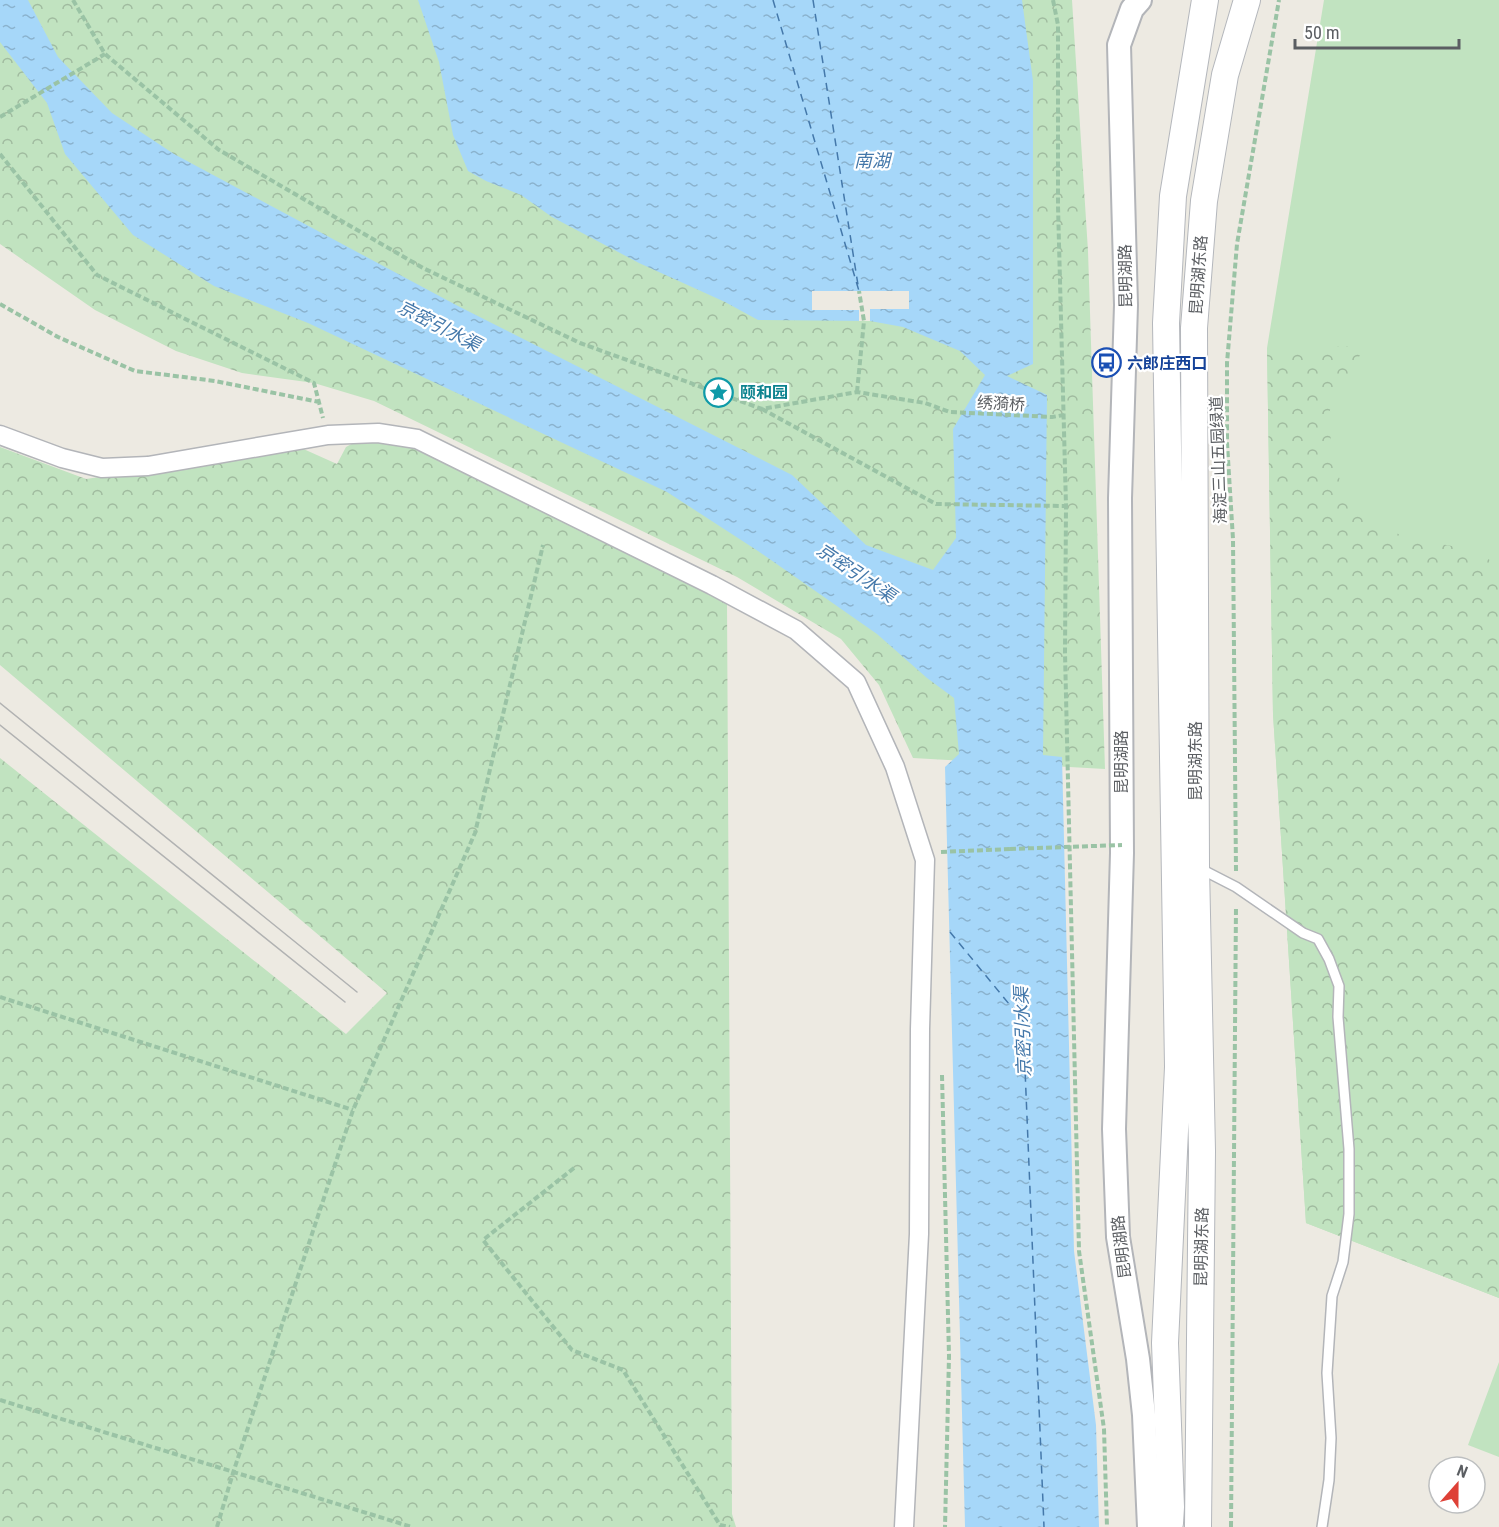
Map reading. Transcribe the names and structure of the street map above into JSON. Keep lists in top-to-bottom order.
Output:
{
  "streets": {
    "main road": ["昆明湖东路"],
    "street": ["昆明湖路"],
    "path": ["绣漪桥", "海淀三山五园绿道"]
  },
  "water": ["南湖", "京密引水渠"],
  "places": {
    "bus stop": ["六郎庄西口"],
    "place": ["颐和园"]
  },
  "scale_bar": "50 m",
  "north": "top"
}
